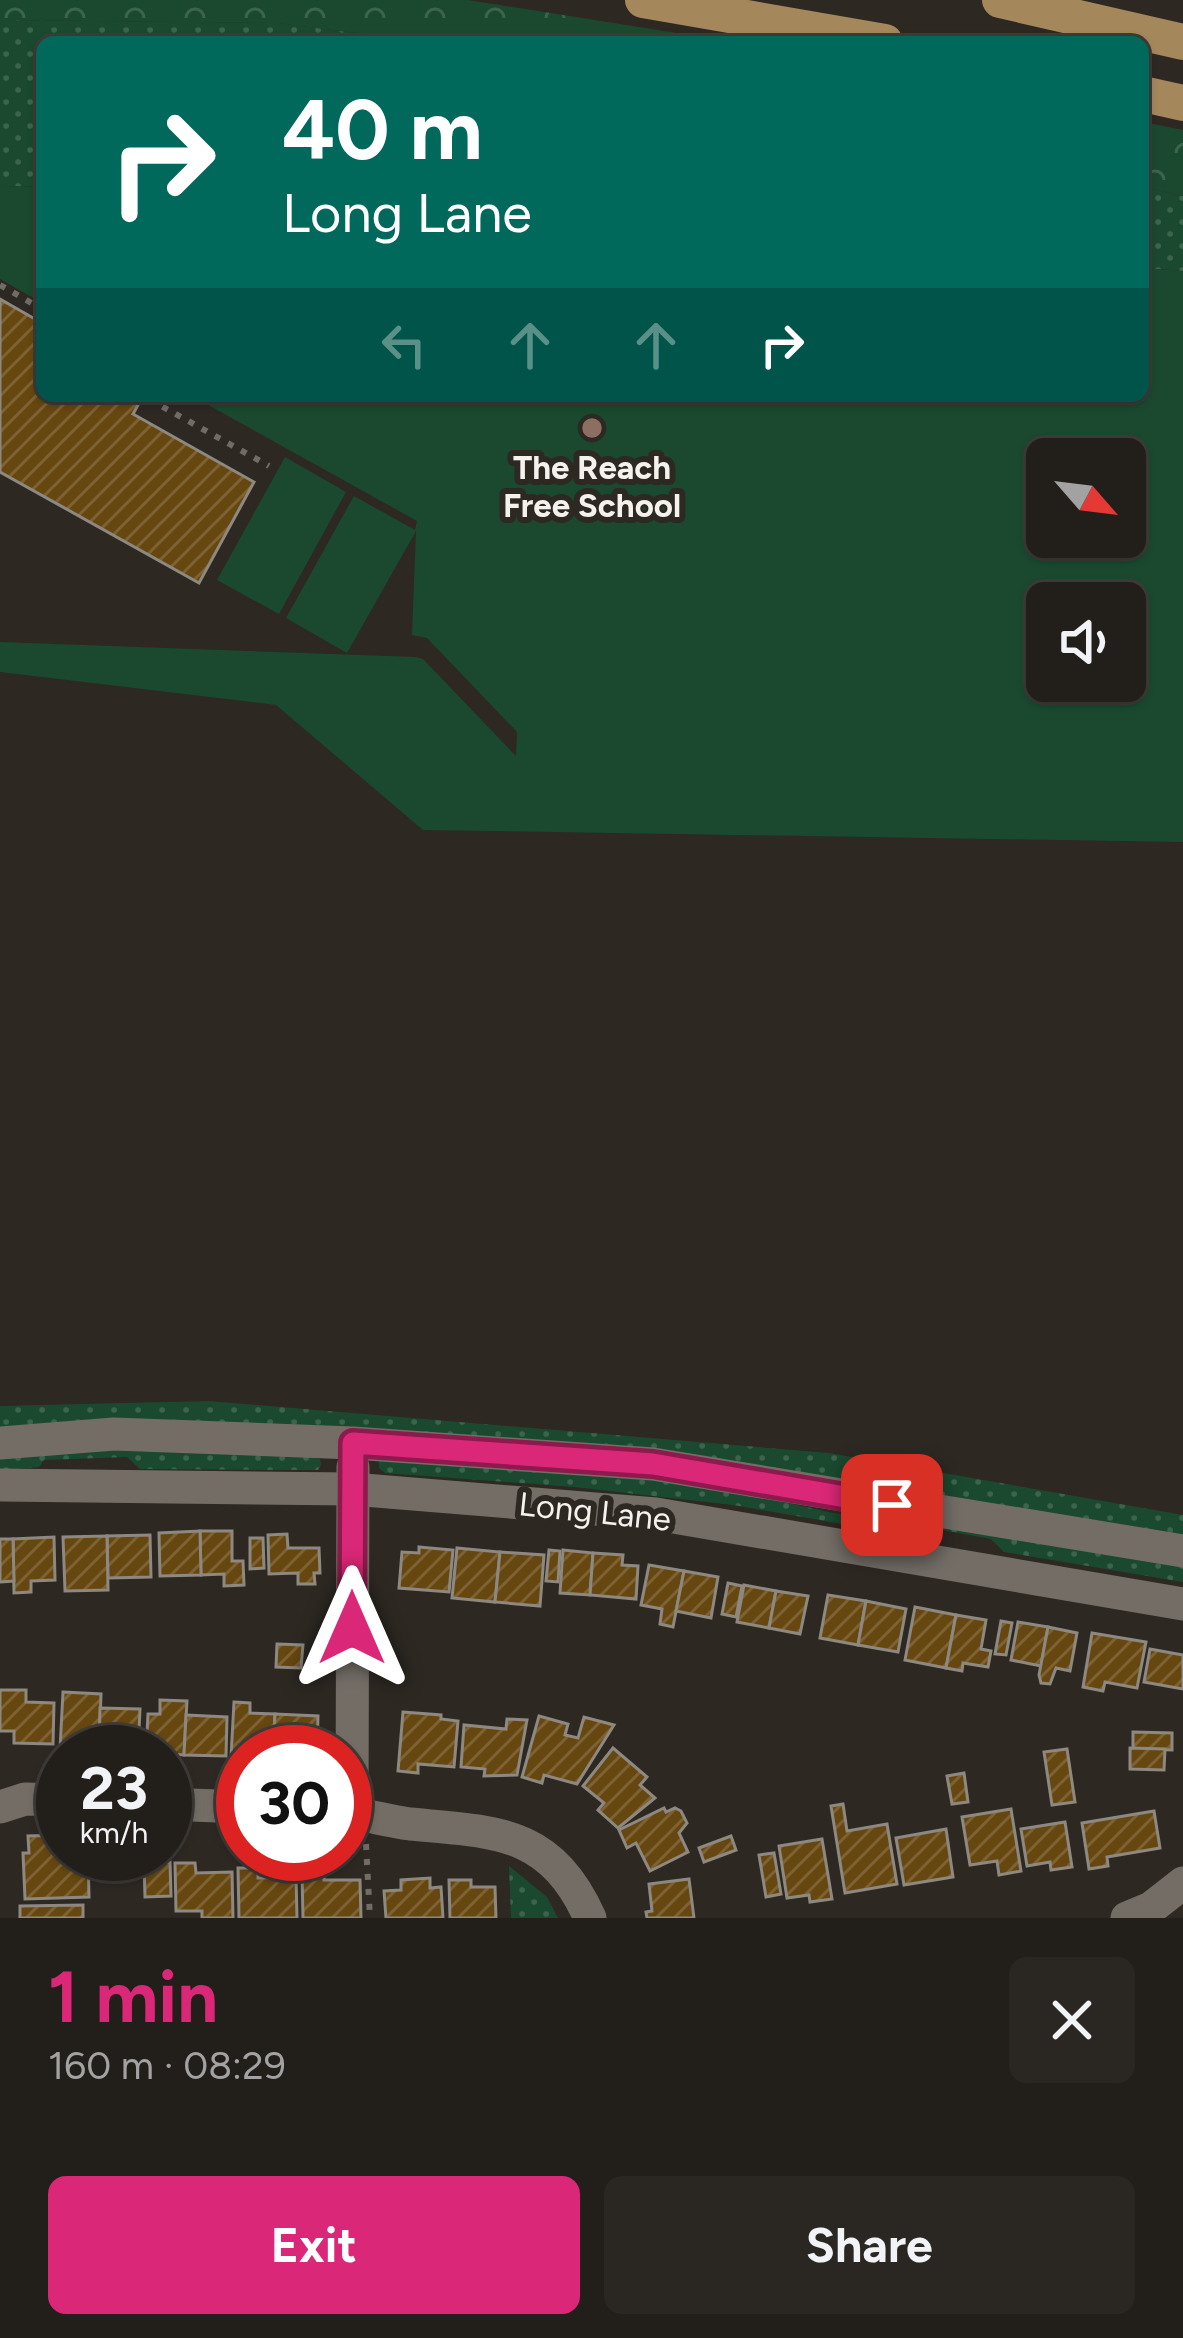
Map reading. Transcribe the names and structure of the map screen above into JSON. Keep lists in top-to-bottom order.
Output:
{
  "streets": {
    "street": ["Long Lane"]
  },
  "places": ["The Reach Free School"],
  "north": "bottom right",
  "page": {
    "turn": ["40 m", "Long Lane"],
    "speed": "23 km/h",
    "limit": "30",
    "heading": ["1 min", "160 m · 08:29"],
    "buttons": ["Exit", "Share"]
  }
}
